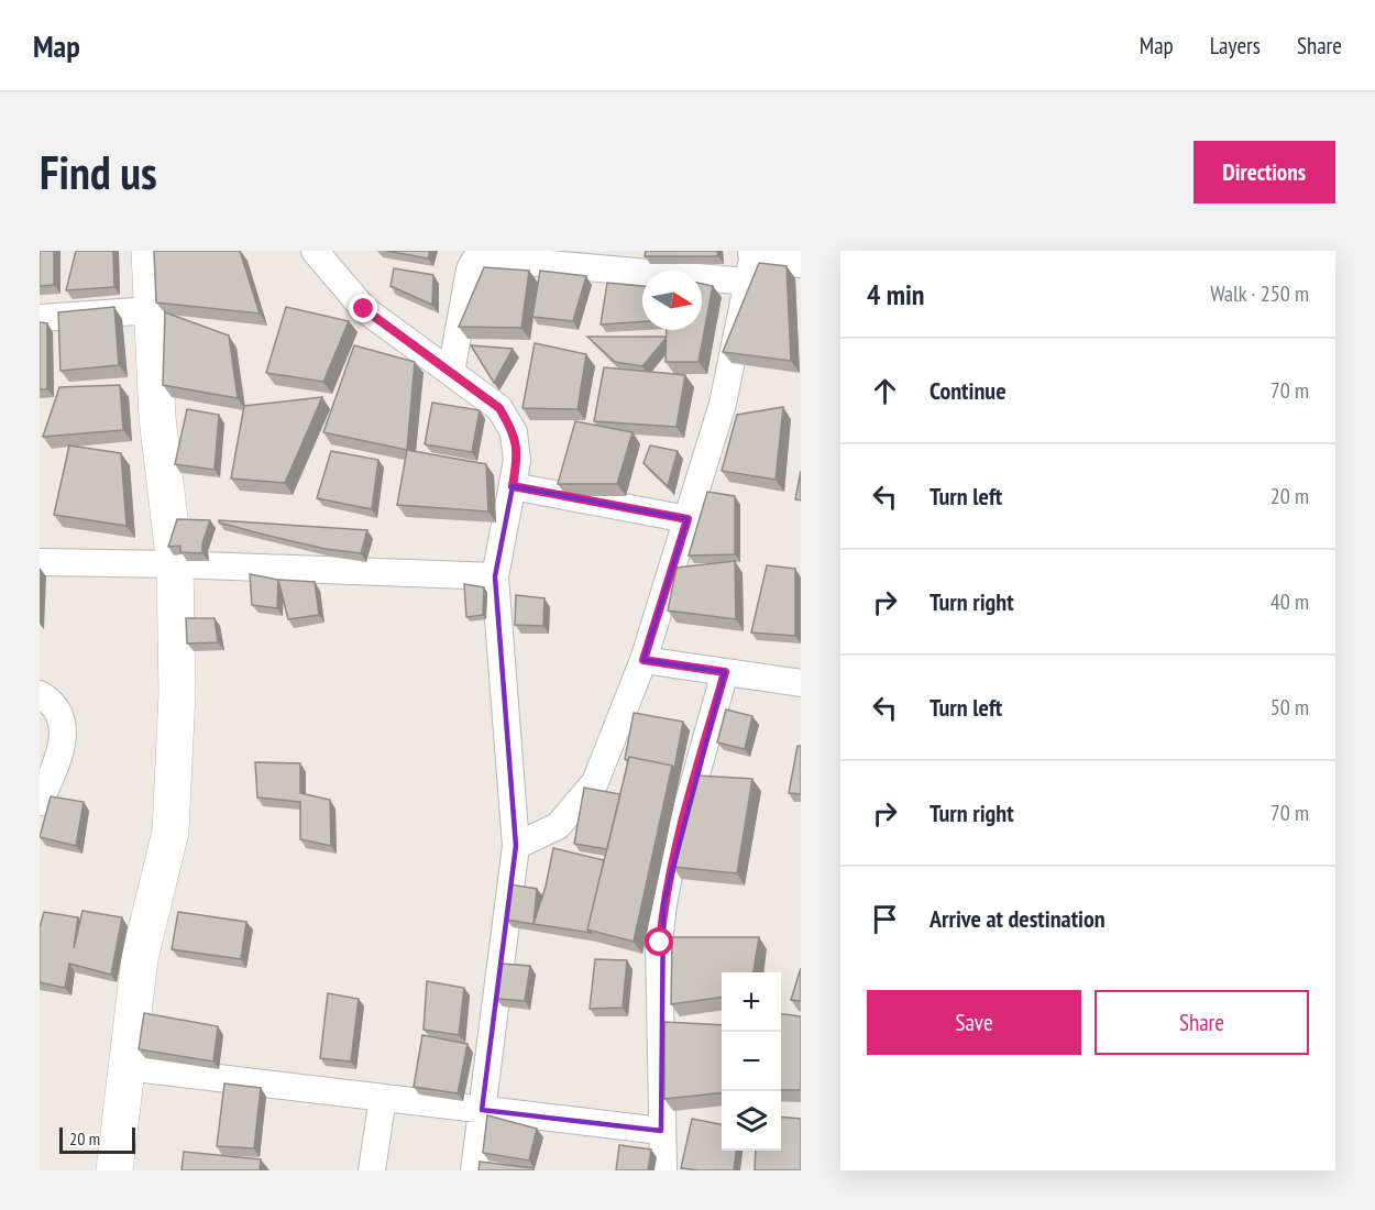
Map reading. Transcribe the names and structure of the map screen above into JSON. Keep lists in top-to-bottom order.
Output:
{
  "scale_bar": "20 m",
  "north": "right",
  "page": {
    "header": "Map",
    "nav": ["Map", "Layers", "Share"],
    "buttons": [
      "Directions",
      ["Save", "Share"]
    ],
    "title": "Find us",
    "heading": ["4 min", "Walk · 250 m"],
    "list": [
      ["Continue", "70 m"],
      ["Turn left", "20 m"],
      ["Turn right", "40 m"],
      ["Turn left", "50 m"],
      ["Turn right", "70 m"],
      "Arrive at destination"
    ],
    "map_buttons": ["+", "−"],
    "scale": "20 m"
  }
}
